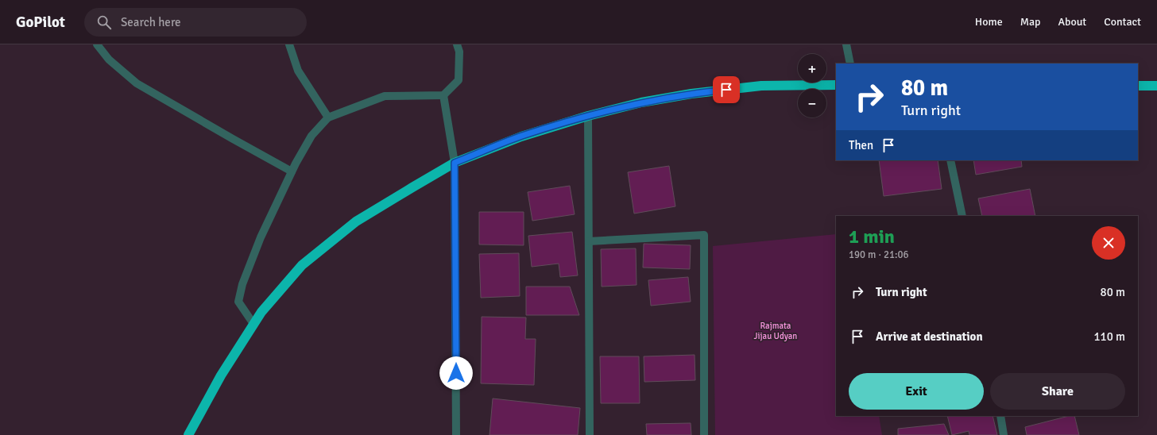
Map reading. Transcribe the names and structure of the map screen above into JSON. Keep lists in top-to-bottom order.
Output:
{
  "parks": ["Rajmata Jijau Udyan"],
  "page": {
    "header": "GoPilot",
    "search": "Search here",
    "nav": [
      "Home",
      "Map",
      "About",
      "Contact"
    ],
    "map_buttons": ["+", "−"],
    "turn": ["80 m", "Turn right"],
    "then": "Then",
    "heading": ["1 min", "190 m · 21:06"],
    "list": [
      {
        "name": "Turn right",
        "value": "80 m"
      },
      {
        "name": "Arrive at destination",
        "value": "110 m"
      }
    ],
    "buttons": ["Exit", "Share"]
  }
}
